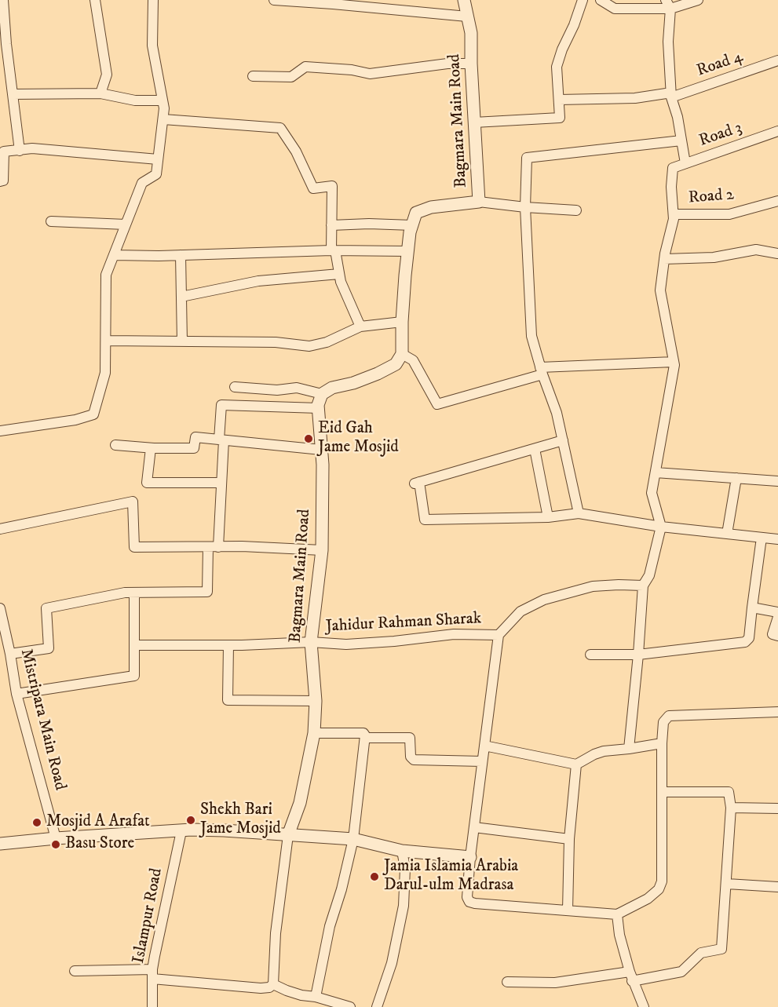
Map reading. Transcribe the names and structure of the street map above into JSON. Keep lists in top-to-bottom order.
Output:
{
  "streets": {
    "street": [
      "Road 4",
      "Bagmara Main Road",
      "Road 3",
      "Road 2",
      "Jahidur Rahman Sharak",
      "Mistripara Main Road",
      "Islampur Road"
    ]
  },
  "crossings": [
    ["Bagmara Main Road", "Jahidur Rahman Sharak"],
    ["Road 3", "Road 2"]
  ],
  "places": [
    "Eid Gah Jame Mosjid",
    "Shekh Bari Jame Mosjid",
    "Mosjid A Arafat",
    "Basu Store",
    "Jamia Islamia Arabia Darul-ulm Madrasa"
  ]
}
